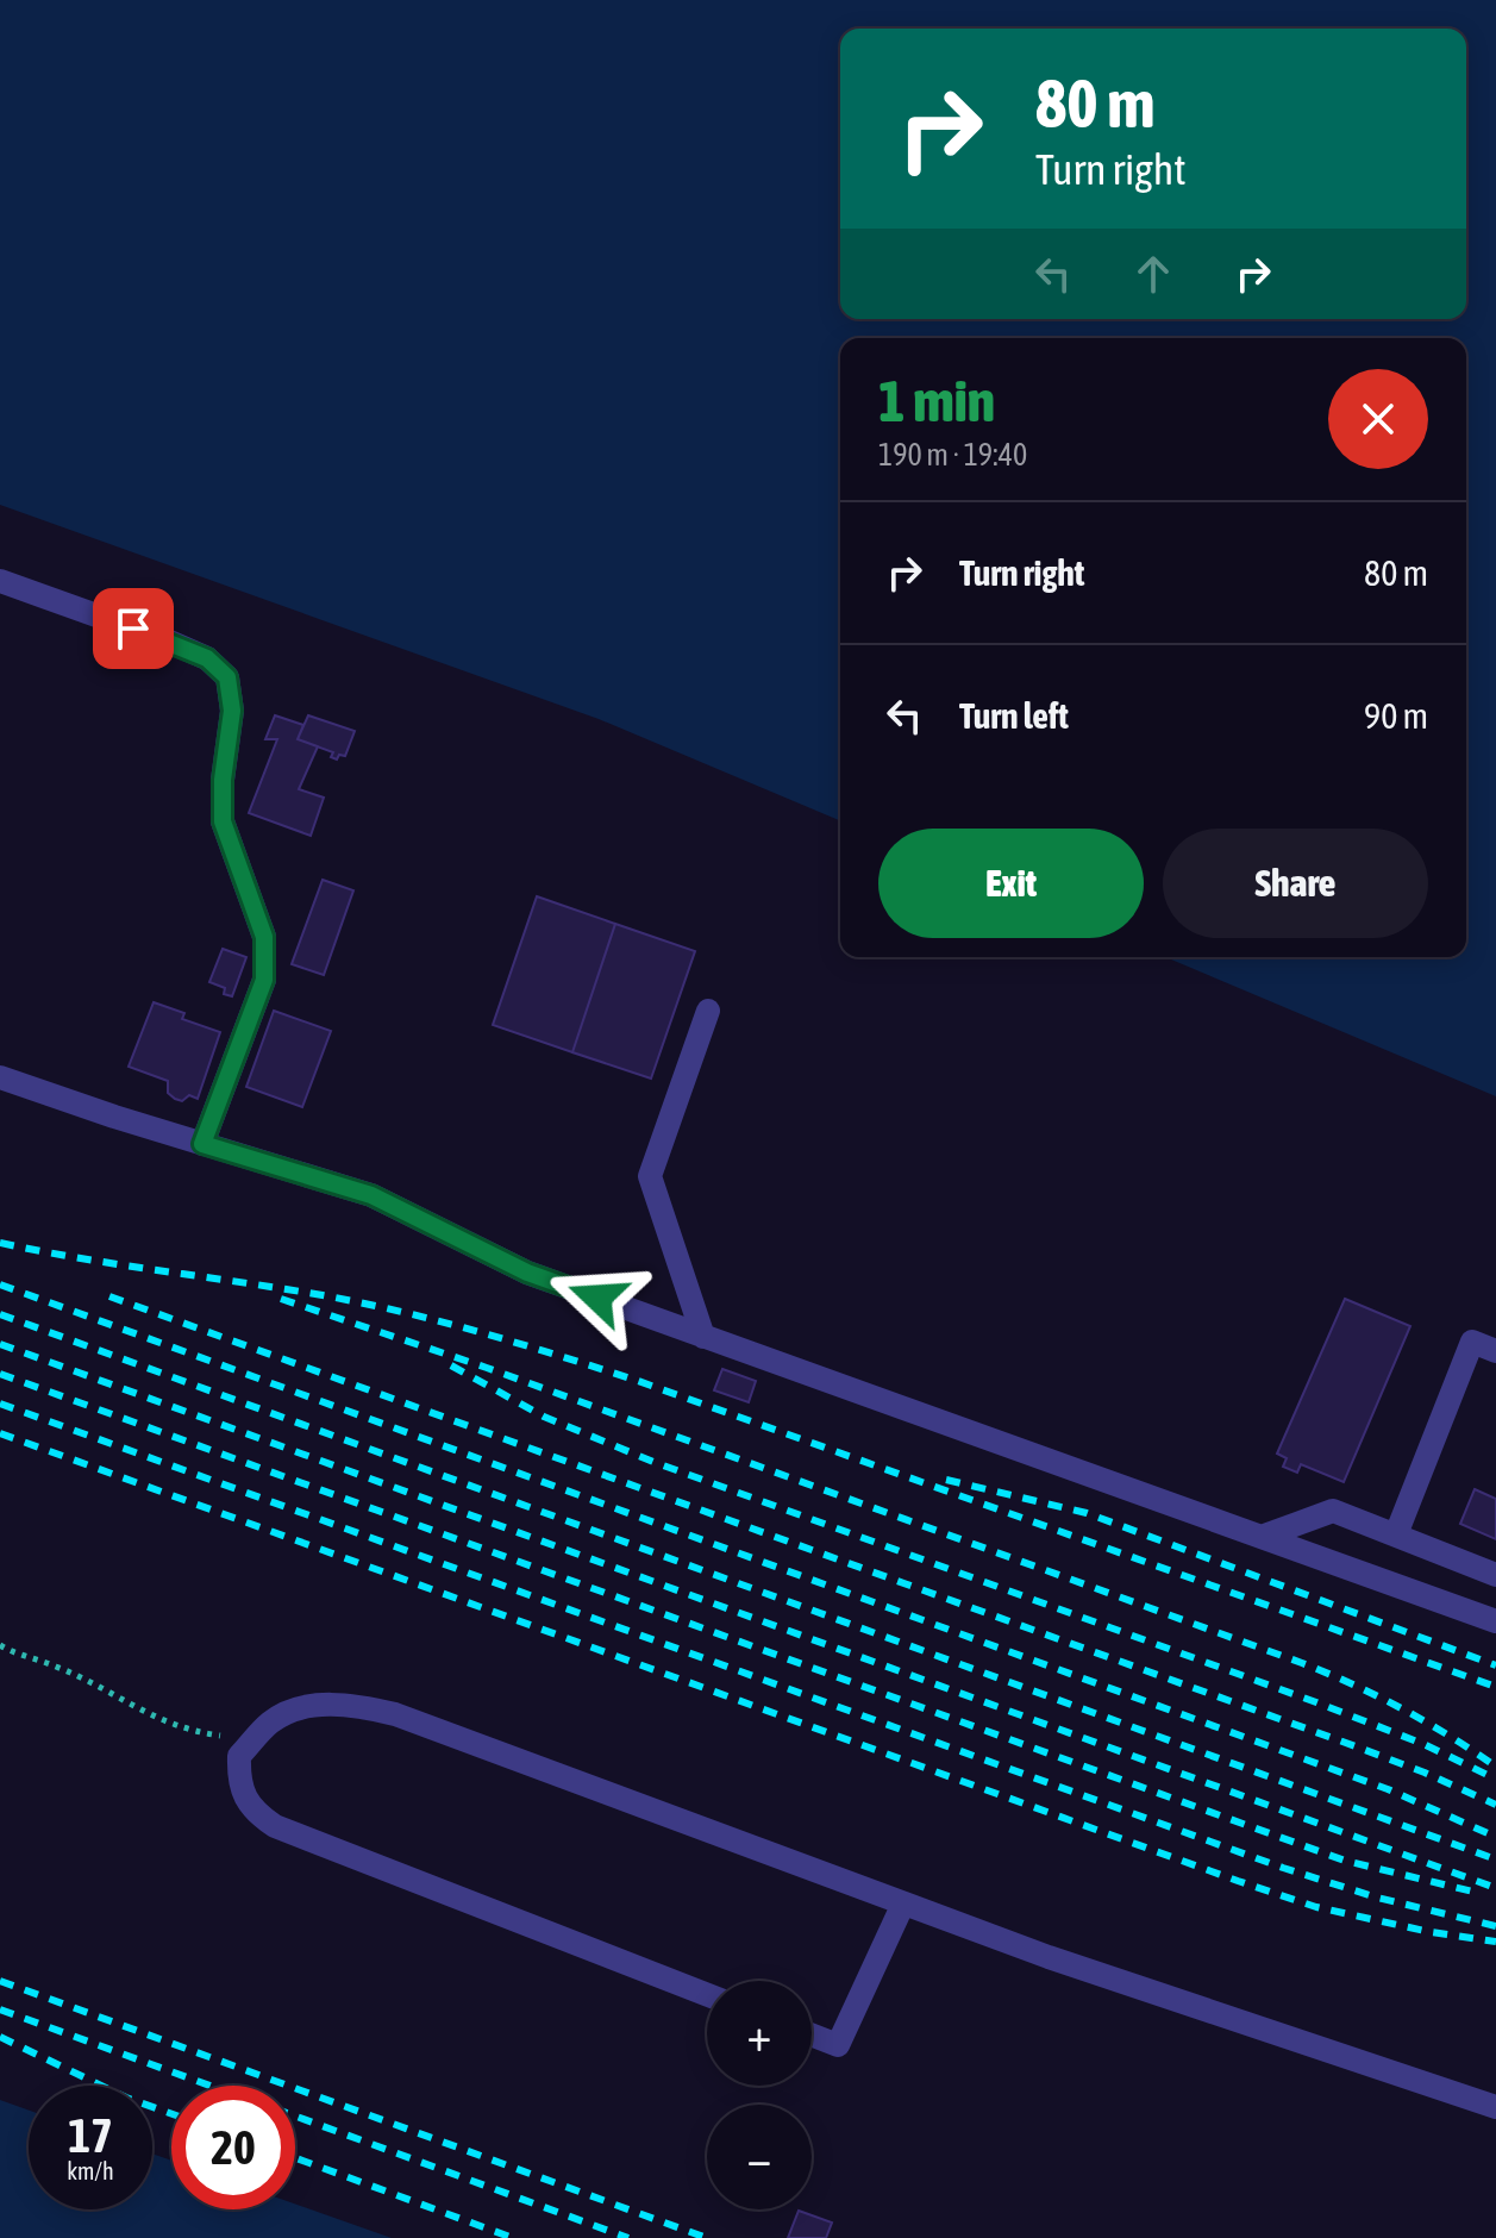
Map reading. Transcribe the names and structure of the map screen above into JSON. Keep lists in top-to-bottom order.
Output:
{
  "page": {
    "turn": ["80 m", "Turn right"],
    "heading": ["1 min", "190 m · 19:40"],
    "list": [
      {
        "name": "Turn right",
        "value": "80 m"
      },
      {
        "name": "Turn left",
        "value": "90 m"
      }
    ],
    "buttons": ["Exit", "Share"],
    "map_buttons": ["+", "−"],
    "speed": "17 km/h",
    "limit": "20"
  }
}
